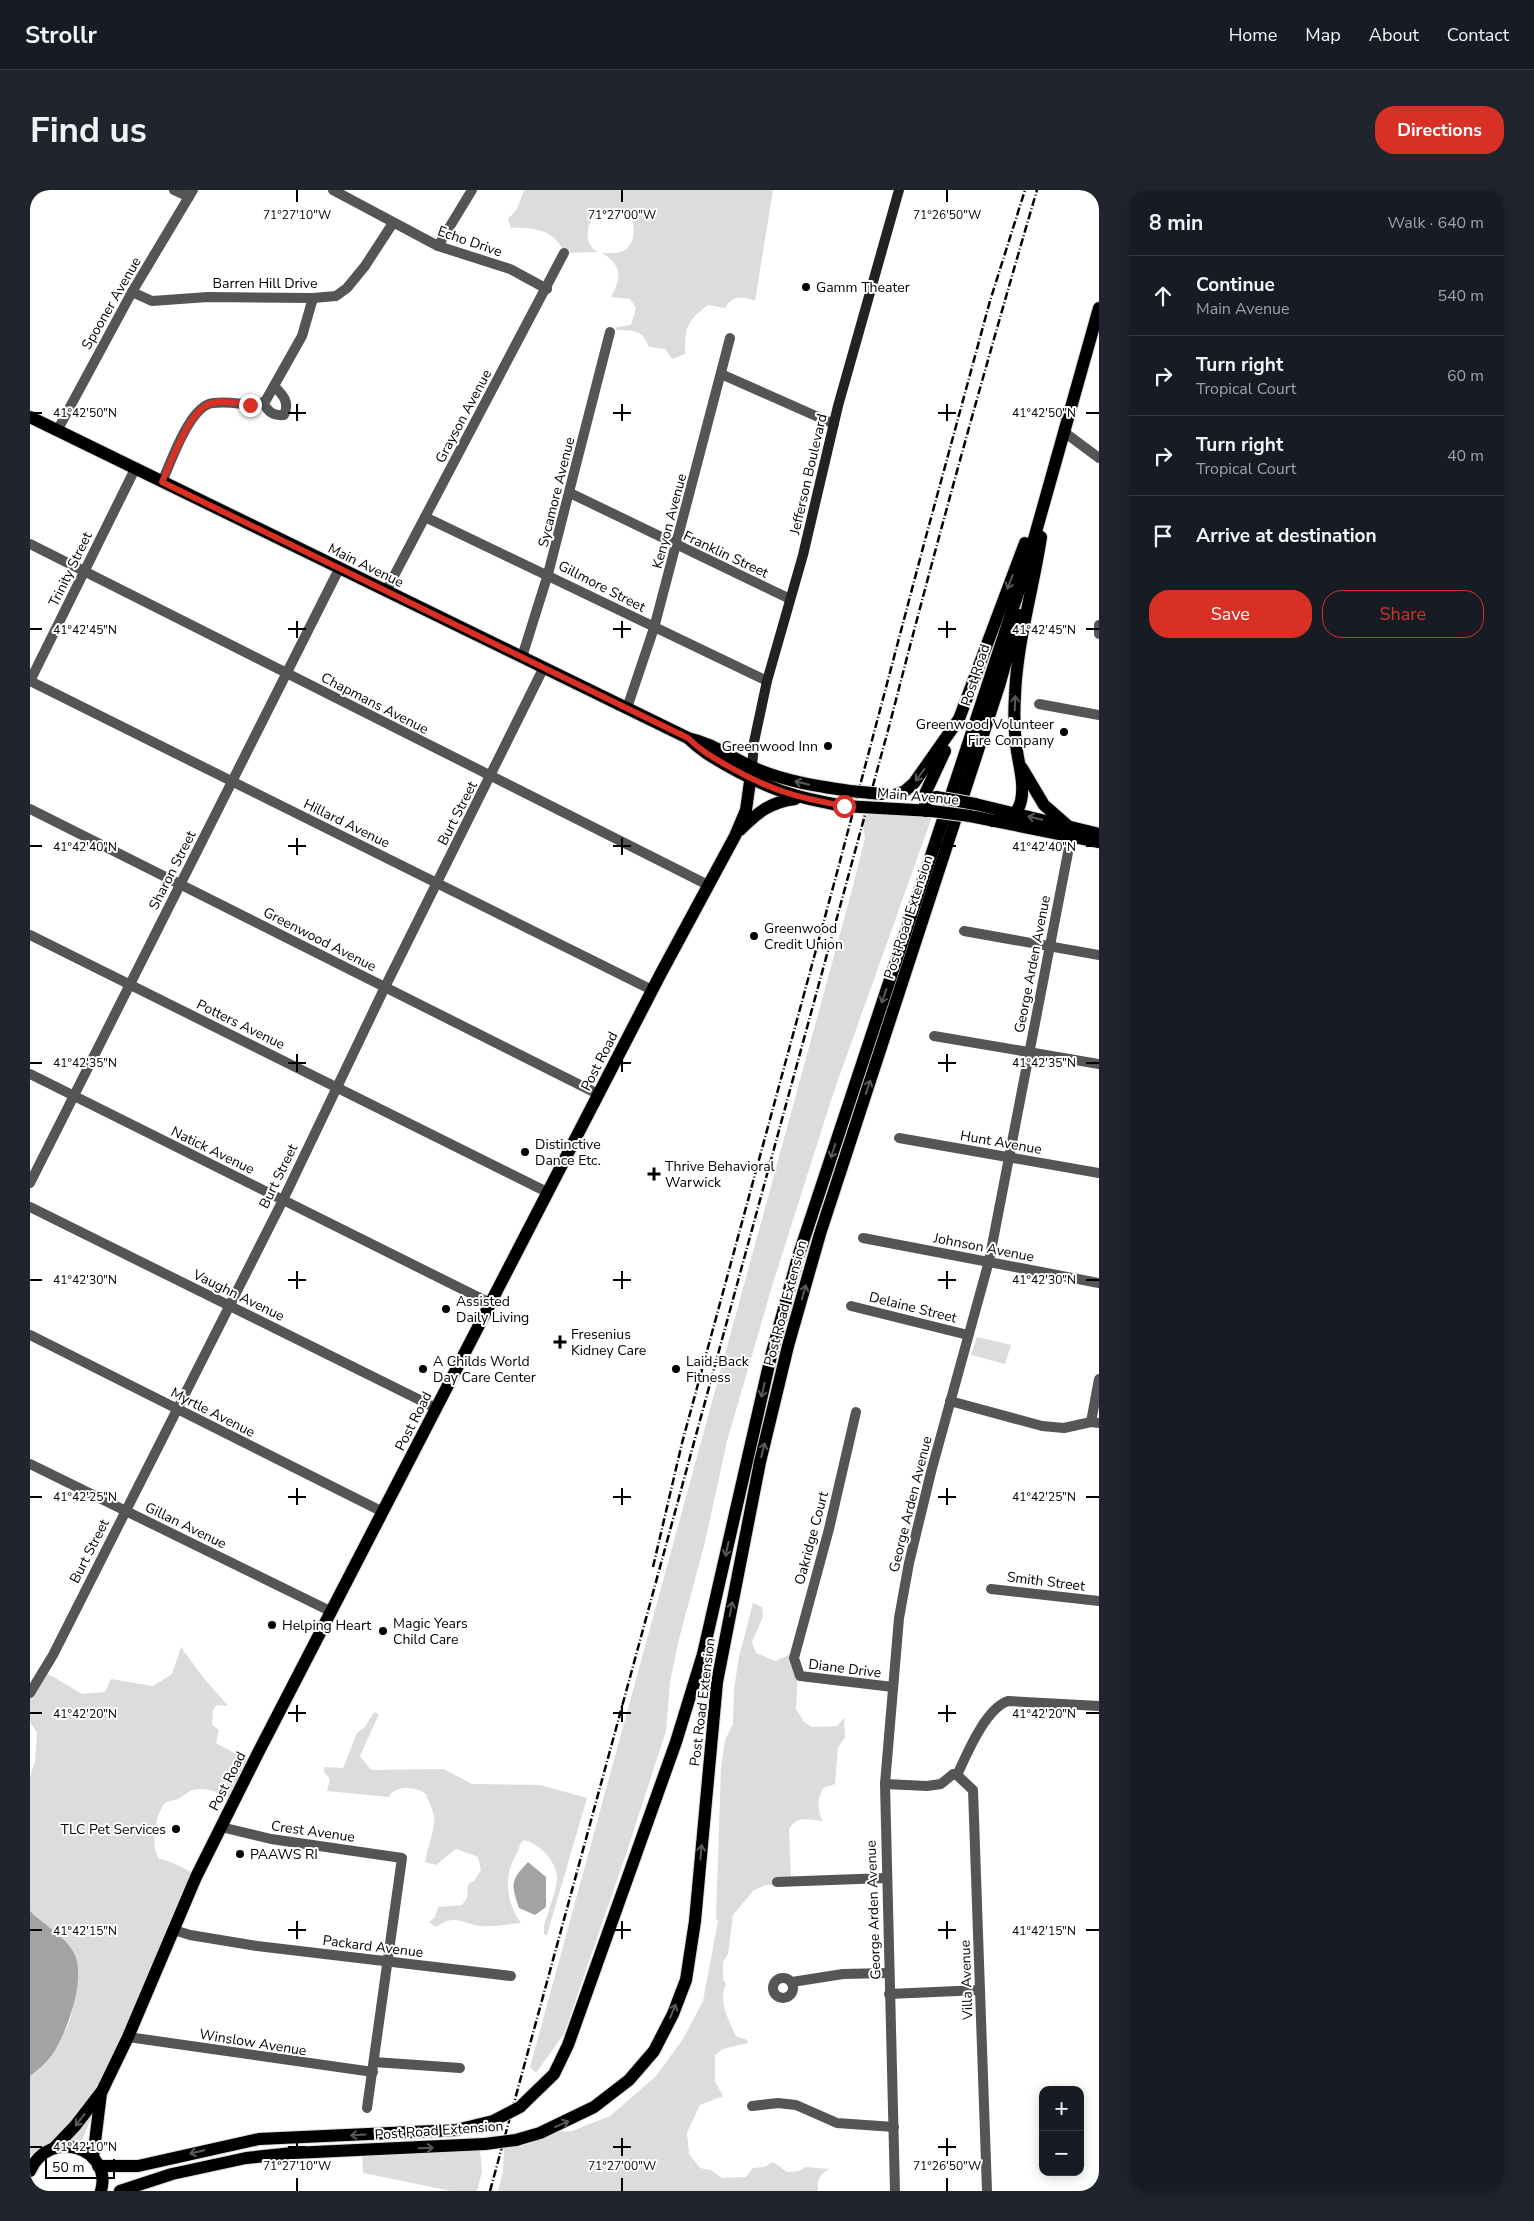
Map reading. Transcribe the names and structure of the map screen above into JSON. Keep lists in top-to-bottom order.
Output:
{
  "streets": {
    "main road": [
      "Jefferson Boulevard",
      "Main Avenue",
      "Post Road",
      "Post Road Extension"
    ],
    "street": [
      "Echo Drive",
      "Barren Hill Drive",
      "Spooner Avenue",
      "Grayson Avenue",
      "Sycamore Avenue",
      "Kenyon Avenue",
      "Franklin Street",
      "Trinity Street",
      "Gillmore Street",
      "Chapmans Avenue",
      "Burt Street",
      "Hillard Avenue",
      "Sharon Street",
      "Greenwood Avenue",
      "George Arden Avenue",
      "Potters Avenue",
      "Hunt Avenue",
      "Natick Avenue",
      "Johnson Avenue",
      "Vaughn Avenue",
      "Delaine Street",
      "Myrtle Avenue",
      "Gillan Avenue",
      "Oakridge Court",
      "Smith Street",
      "Diane Drive",
      "Crest Avenue",
      "Packard Avenue",
      "Villa Avenue",
      "Winslow Avenue"
    ]
  },
  "crossings": [
    ["Echo Drive", "Barren Hill Drive"],
    ["Echo Drive", "Grayson Avenue"],
    ["Barren Hill Drive", "Spooner Avenue"],
    ["Spooner Avenue", "Main Avenue"],
    ["Grayson Avenue", "Main Avenue"],
    ["Grayson Avenue", "Gillmore Street"],
    ["Jefferson Boulevard", "Franklin Street"],
    ["Jefferson Boulevard", "Main Avenue"],
    ["Jefferson Boulevard", "Gillmore Street"],
    ["Jefferson Boulevard", "Post Road"],
    ["Sycamore Avenue", "Franklin Street"],
    ["Sycamore Avenue", "Main Avenue"],
    ["Sycamore Avenue", "Gillmore Street"],
    ["Kenyon Avenue", "Franklin Street"],
    ["Kenyon Avenue", "Main Avenue"],
    ["Kenyon Avenue", "Gillmore Street"],
    ["Main Avenue", "Trinity Street"],
    ["Main Avenue", "Post Road"],
    ["Main Avenue", "Burt Street"],
    ["Main Avenue", "Sharon Street"],
    ["Main Avenue", "George Arden Avenue"],
    ["Trinity Street", "Chapmans Avenue"],
    ["Trinity Street", "Hillard Avenue"],
    ["Post Road", "Chapmans Avenue"],
    ["Post Road", "Hillard Avenue"],
    ["Post Road", "Post Road Extension"],
    ["Post Road", "Greenwood Avenue"],
    ["Post Road", "Potters Avenue"],
    ["Post Road", "Natick Avenue"],
    ["Post Road", "Vaughn Avenue"],
    ["Post Road", "Myrtle Avenue"],
    ["Post Road", "Gillan Avenue"],
    ["Post Road", "Crest Avenue"],
    ["Post Road", "Packard Avenue"],
    ["Post Road", "Winslow Avenue"],
    ["Chapmans Avenue", "Burt Street"],
    ["Chapmans Avenue", "Sharon Street"],
    ["Burt Street", "Hillard Avenue"],
    ["Burt Street", "Greenwood Avenue"],
    ["Burt Street", "Potters Avenue"],
    ["Burt Street", "Natick Avenue"],
    ["Burt Street", "Vaughn Avenue"],
    ["Burt Street", "Myrtle Avenue"],
    ["Burt Street", "Gillan Avenue"],
    ["Hillard Avenue", "Sharon Street"],
    ["Sharon Street", "Greenwood Avenue"],
    ["Sharon Street", "Potters Avenue"],
    ["Sharon Street", "Natick Avenue"],
    ["George Arden Avenue", "Hunt Avenue"],
    ["George Arden Avenue", "Johnson Avenue"],
    ["George Arden Avenue", "Delaine Street"],
    ["George Arden Avenue", "Diane Drive"],
    ["Oakridge Court", "Diane Drive"],
    ["Crest Avenue", "Packard Avenue"]
  ],
  "places": {
    "other": [
      "Gamm Theater",
      "Greenwood Volunteer Fire Company",
      "Greenwood Inn",
      "Greenwood Credit Union",
      "Distinctive Dance Etc.",
      "Assisted Daily Living",
      "A Childs World Day Care Center",
      "Laid-Back Fitness",
      "Helping Heart",
      "Magic Years Child Care",
      "TLC Pet Services",
      "PAAWS RI"
    ],
    "health": ["Thrive Behavioral Warwick", "Fresenius Kidney Care"]
  },
  "scale_bar": "50 m",
  "page": {
    "header": "Strollr",
    "nav": [
      "Home",
      "Map",
      "About",
      "Contact"
    ],
    "buttons": [
      "Directions",
      ["Save", "Share"]
    ],
    "title": "Find us",
    "heading": ["8 min", "Walk · 640 m"],
    "list": [
      ["Continue", "Main Avenue", "540 m"],
      ["Turn right", "Tropical Court", "60 m"],
      ["Turn right", "Tropical Court", "40 m"],
      "Arrive at destination"
    ],
    "map_buttons": ["+", "−"],
    "scale": "50 m"
  },
  "coordinates": [
    "71°27'10\"W",
    "71°27'00\"W",
    "71°26'50\"W",
    "41°42'50\"N",
    "41°42'45\"N",
    "41°42'40\"N",
    "41°42'35\"N",
    "41°42'30\"N",
    "41°42'25\"N",
    "41°42'20\"N",
    "41°42'15\"N",
    "41°42'10\"N"
  ]
}
